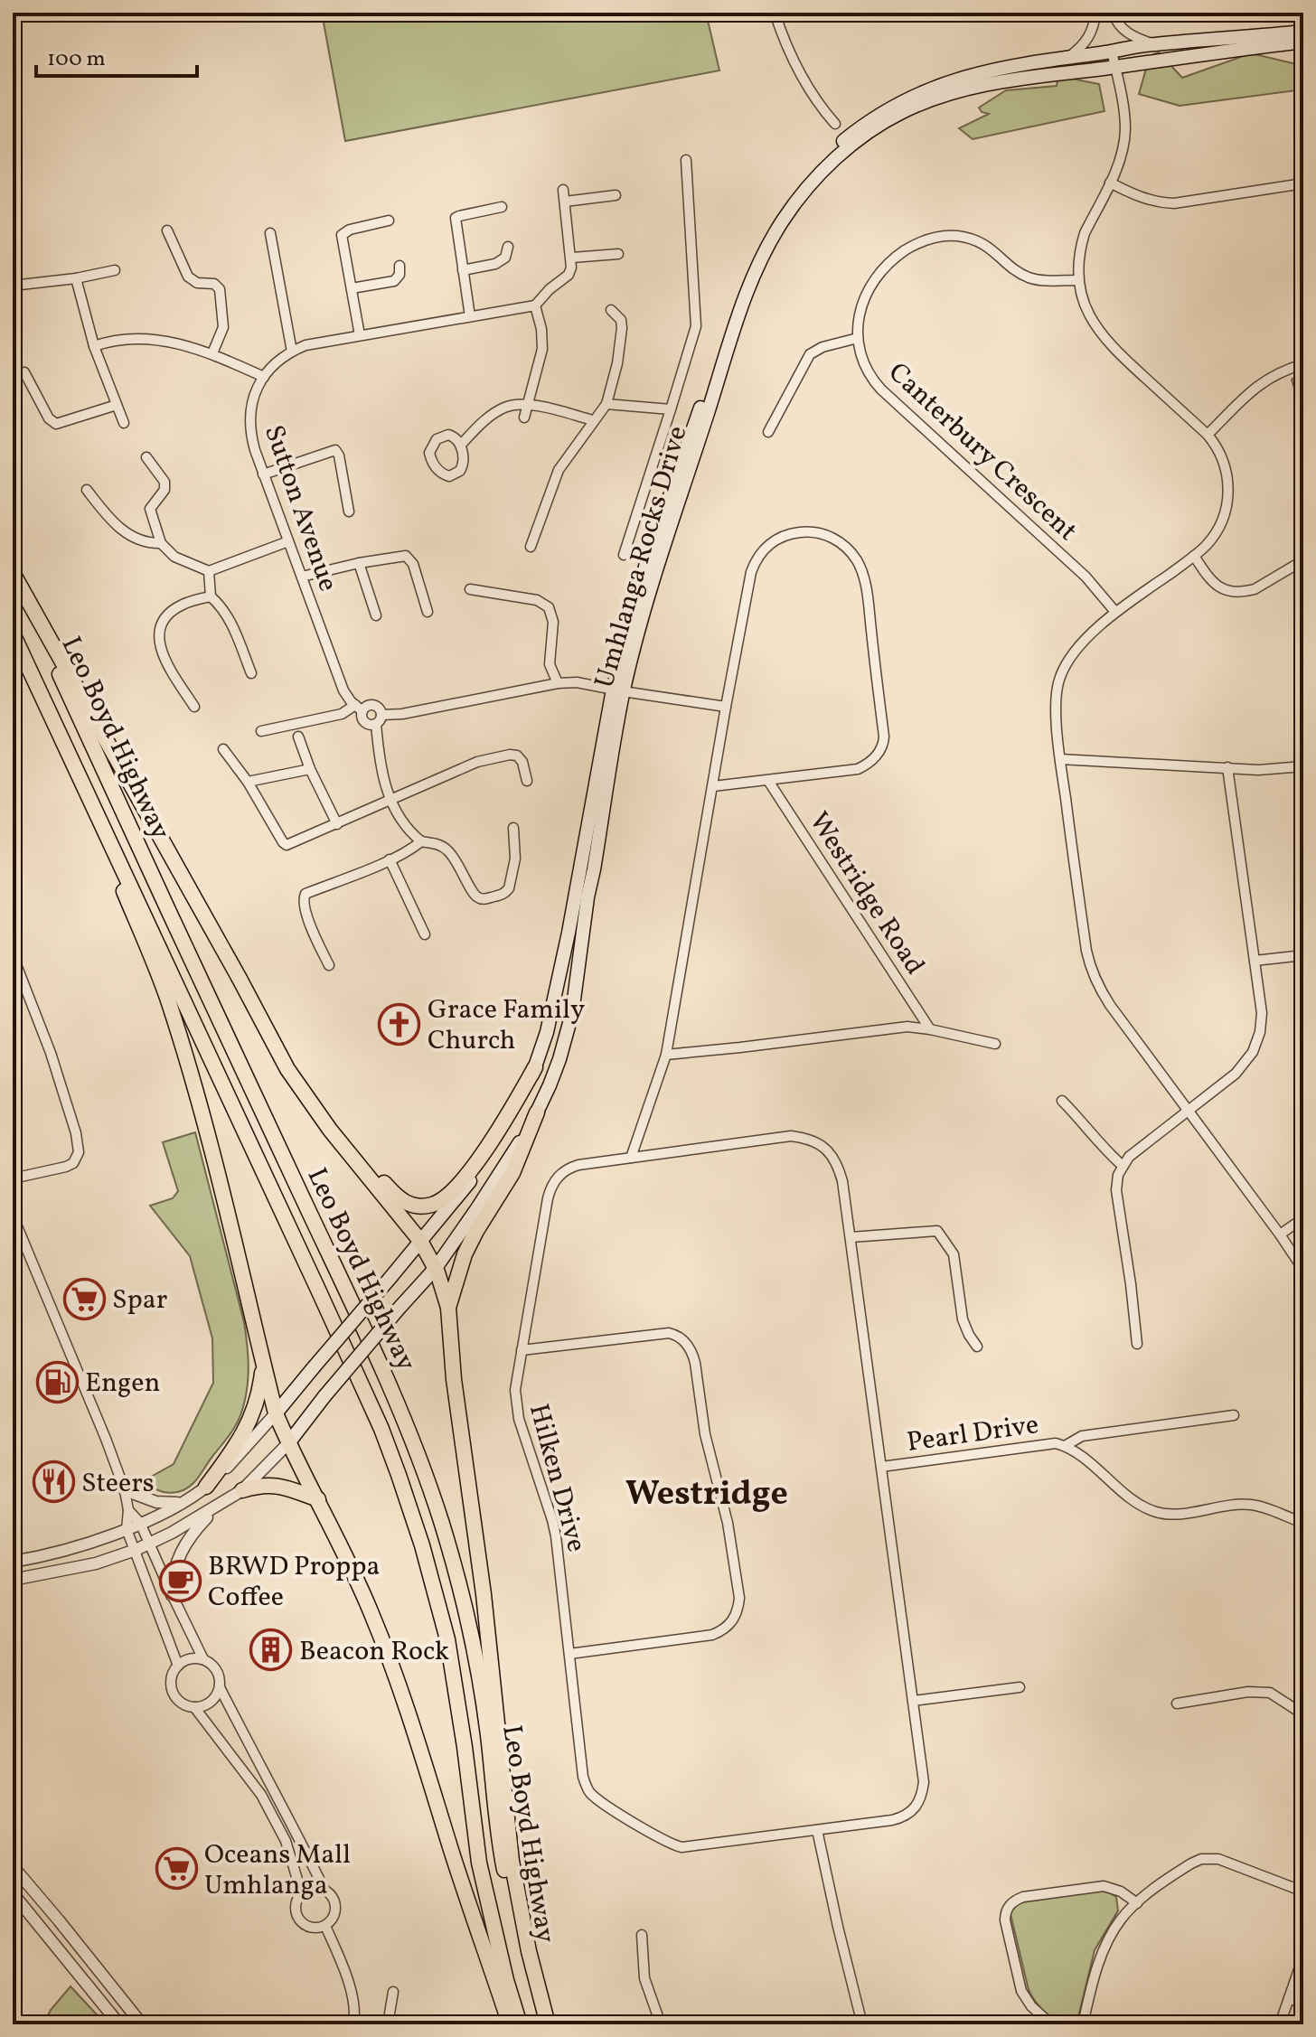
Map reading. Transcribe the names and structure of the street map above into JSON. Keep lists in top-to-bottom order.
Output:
{
  "streets": {
    "highway": ["Leo Boyd Highway"],
    "main road": ["Umhlanga Rocks Drive"],
    "street": [
      "Canterbury Crescent",
      "Sutton Avenue",
      "Westridge Road",
      "Pearl Drive",
      "Hilken Drive"
    ]
  },
  "crossings": [
    ["Westridge Road", "Hilken Drive"],
    ["Pearl Drive", "Hilken Drive"]
  ],
  "districts": ["Westridge"],
  "places": {
    "church": ["Grace Family Church"],
    "supermarket": ["Spar", "Oceans Mall Umhlanga"],
    "fuel station": ["Engen"],
    "restaurant": ["Steers"],
    "cafe": ["BRWD Proppa Coffee"],
    "building": ["Beacon Rock"]
  },
  "scale_bar": "100 m"
}
